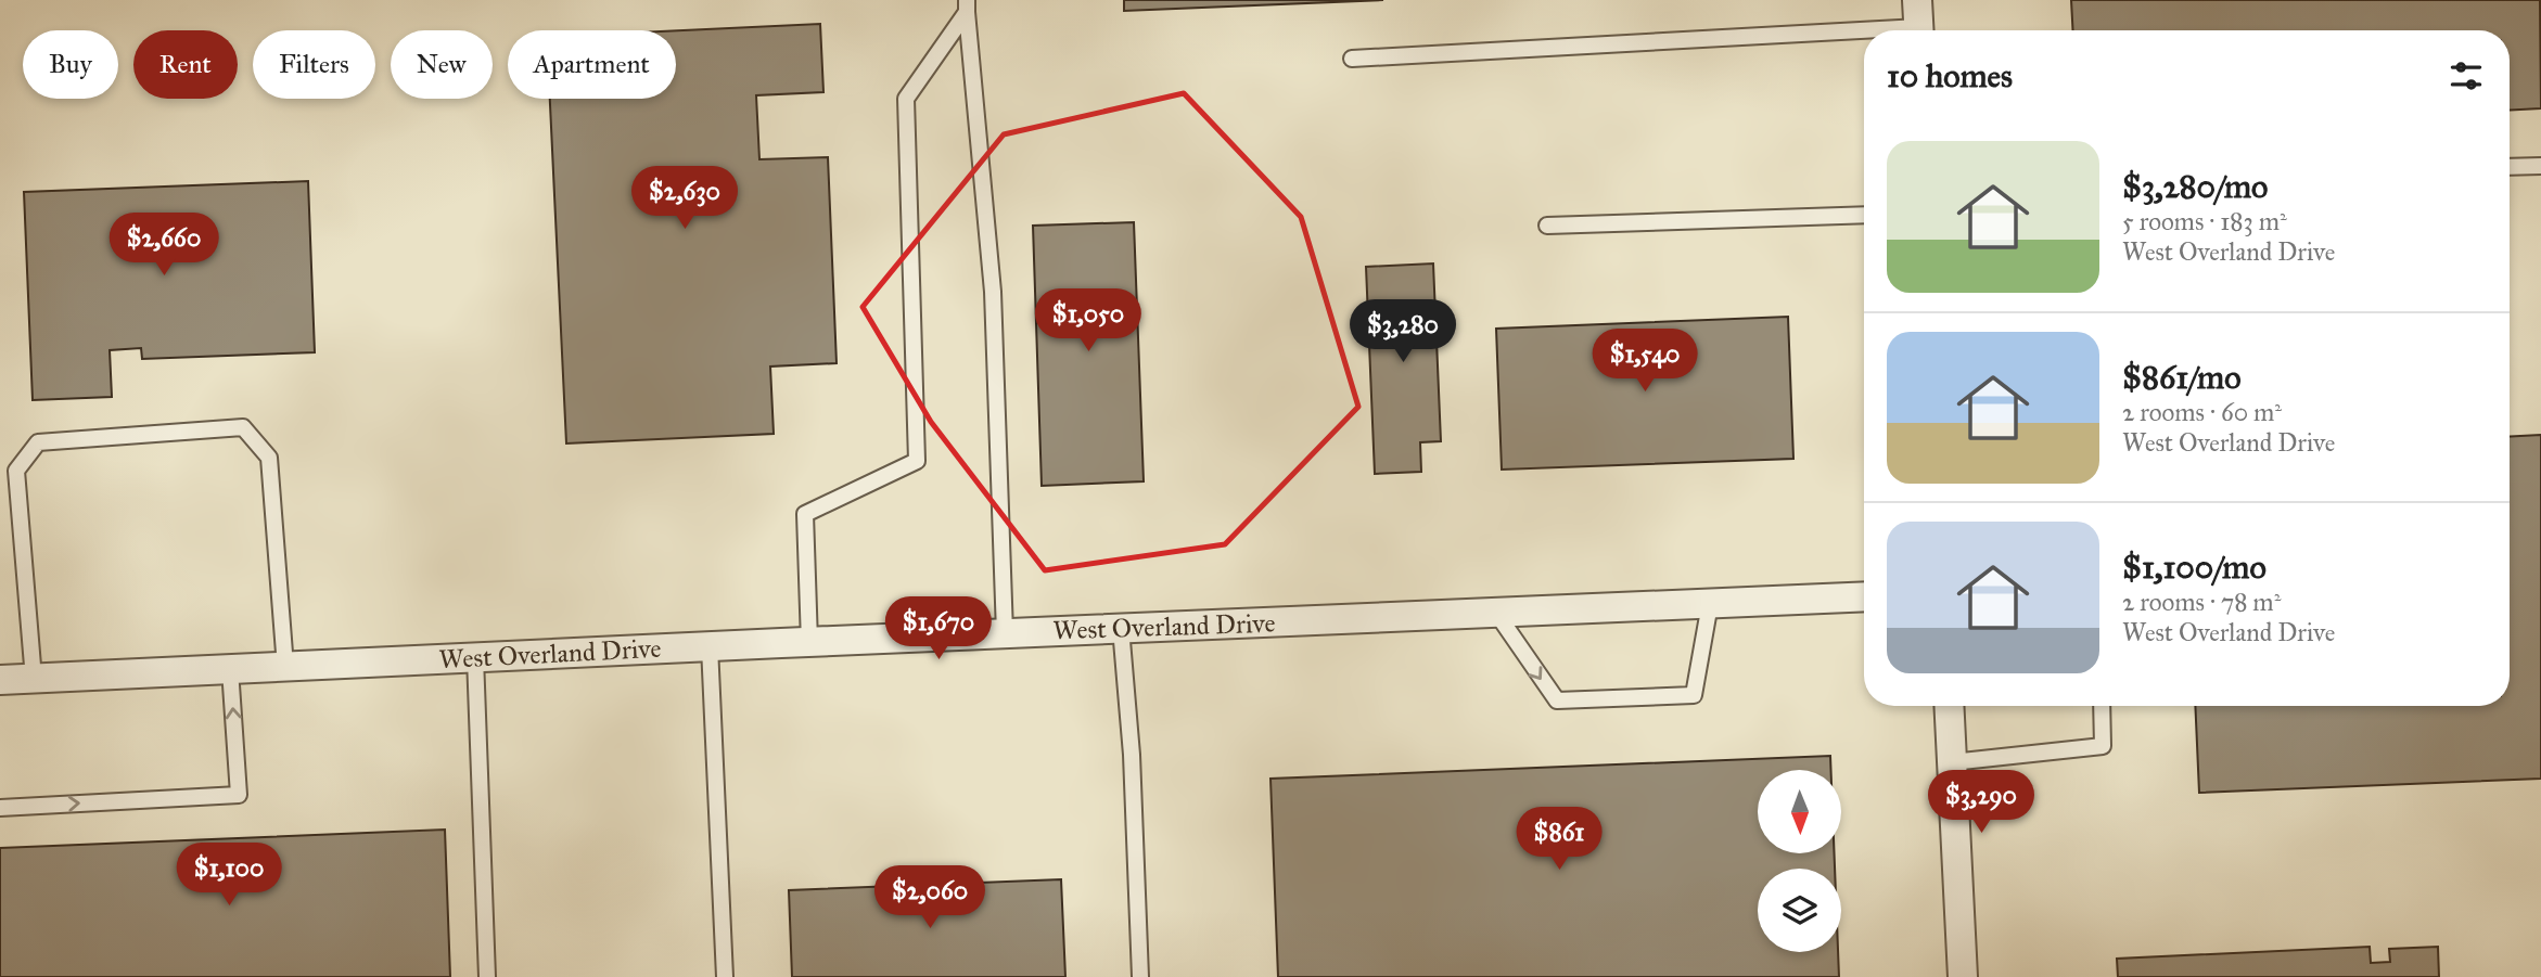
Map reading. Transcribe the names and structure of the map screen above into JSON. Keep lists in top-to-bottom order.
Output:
{
  "streets": {
    "street": ["West Overland Drive"]
  },
  "north": "bottom",
  "page": {
    "chip": [
      "Buy",
      "Rent",
      "Filters",
      "New",
      "Apartment"
    ],
    "heading": "10 homes",
    "list": [
      {
        "name": "$3,280/mo",
        "note": "5 rooms · 183 m² · West Overland Drive"
      },
      {
        "name": "$861/mo",
        "note": "2 rooms · 60 m² · West Overland Drive"
      },
      {
        "name": "$1,100/mo",
        "note": "2 rooms · 78 m² · West Overland Drive"
      }
    ],
    "price": [
      "$2,630",
      "$2,660",
      "$1,050",
      "$3,280",
      "$1,540",
      "$1,670",
      "$3,290",
      "$861",
      "$1,100",
      "$2,060"
    ]
  }
}
